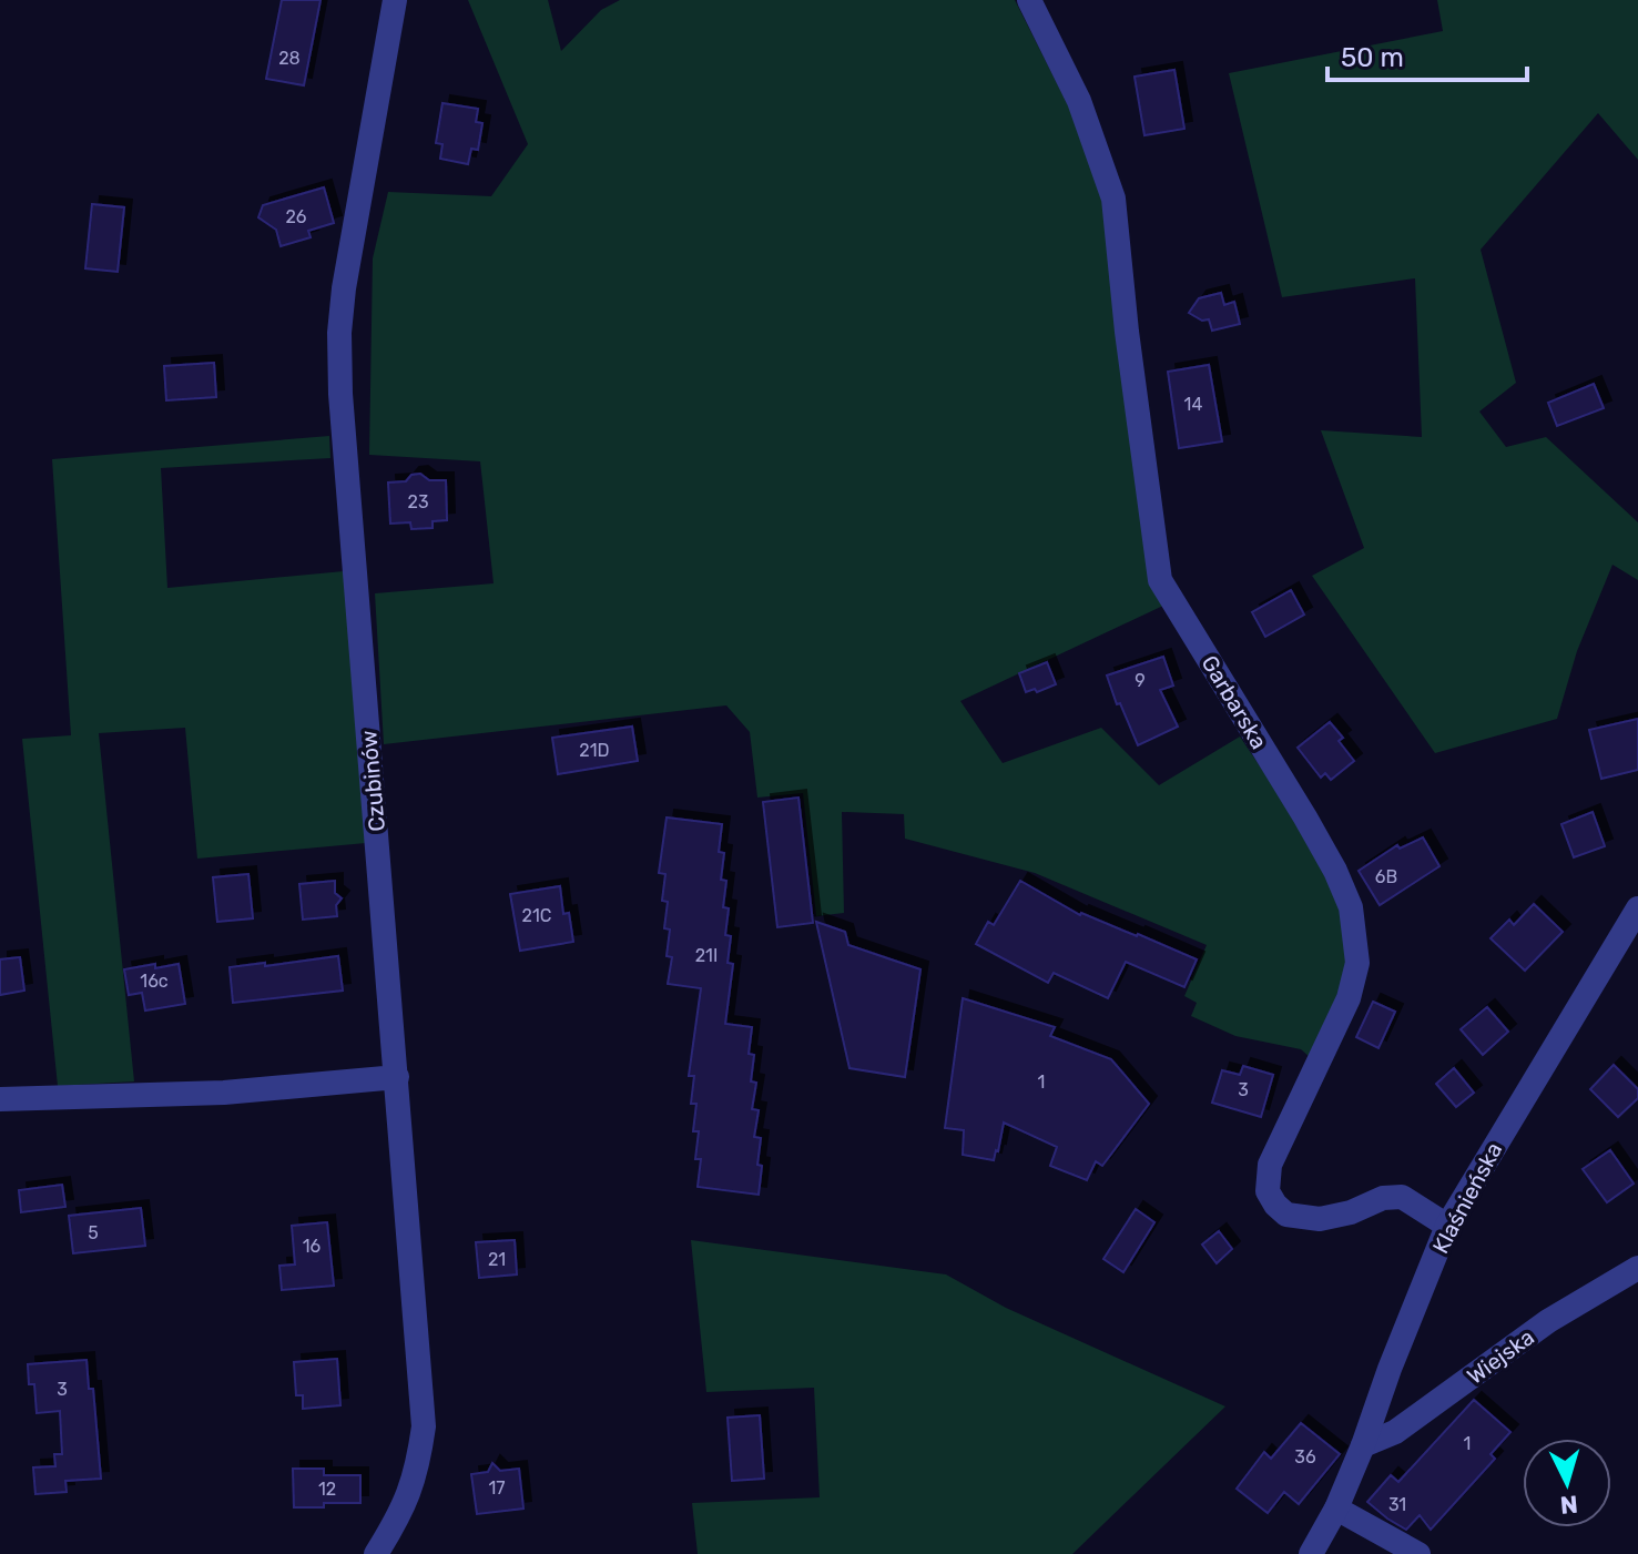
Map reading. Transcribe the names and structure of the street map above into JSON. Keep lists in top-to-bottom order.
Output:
{
  "streets": {
    "street": [
      "Garbarska",
      "Czubinów",
      "Klaśnieńska",
      "Wiejska"
    ]
  },
  "crossings": [
    ["Garbarska", "Klaśnieńska"],
    ["Klaśnieńska", "Wiejska"]
  ],
  "house_numbers": [
    "28",
    "26",
    "14",
    "23",
    "9",
    "21D",
    "6B",
    "21C",
    "21I",
    "16c",
    "1",
    "3",
    "5",
    "16",
    "21",
    "3",
    "1",
    "36",
    "17",
    "12",
    "31"
  ],
  "scale_bar": "50 m",
  "north": "bottom"
}
